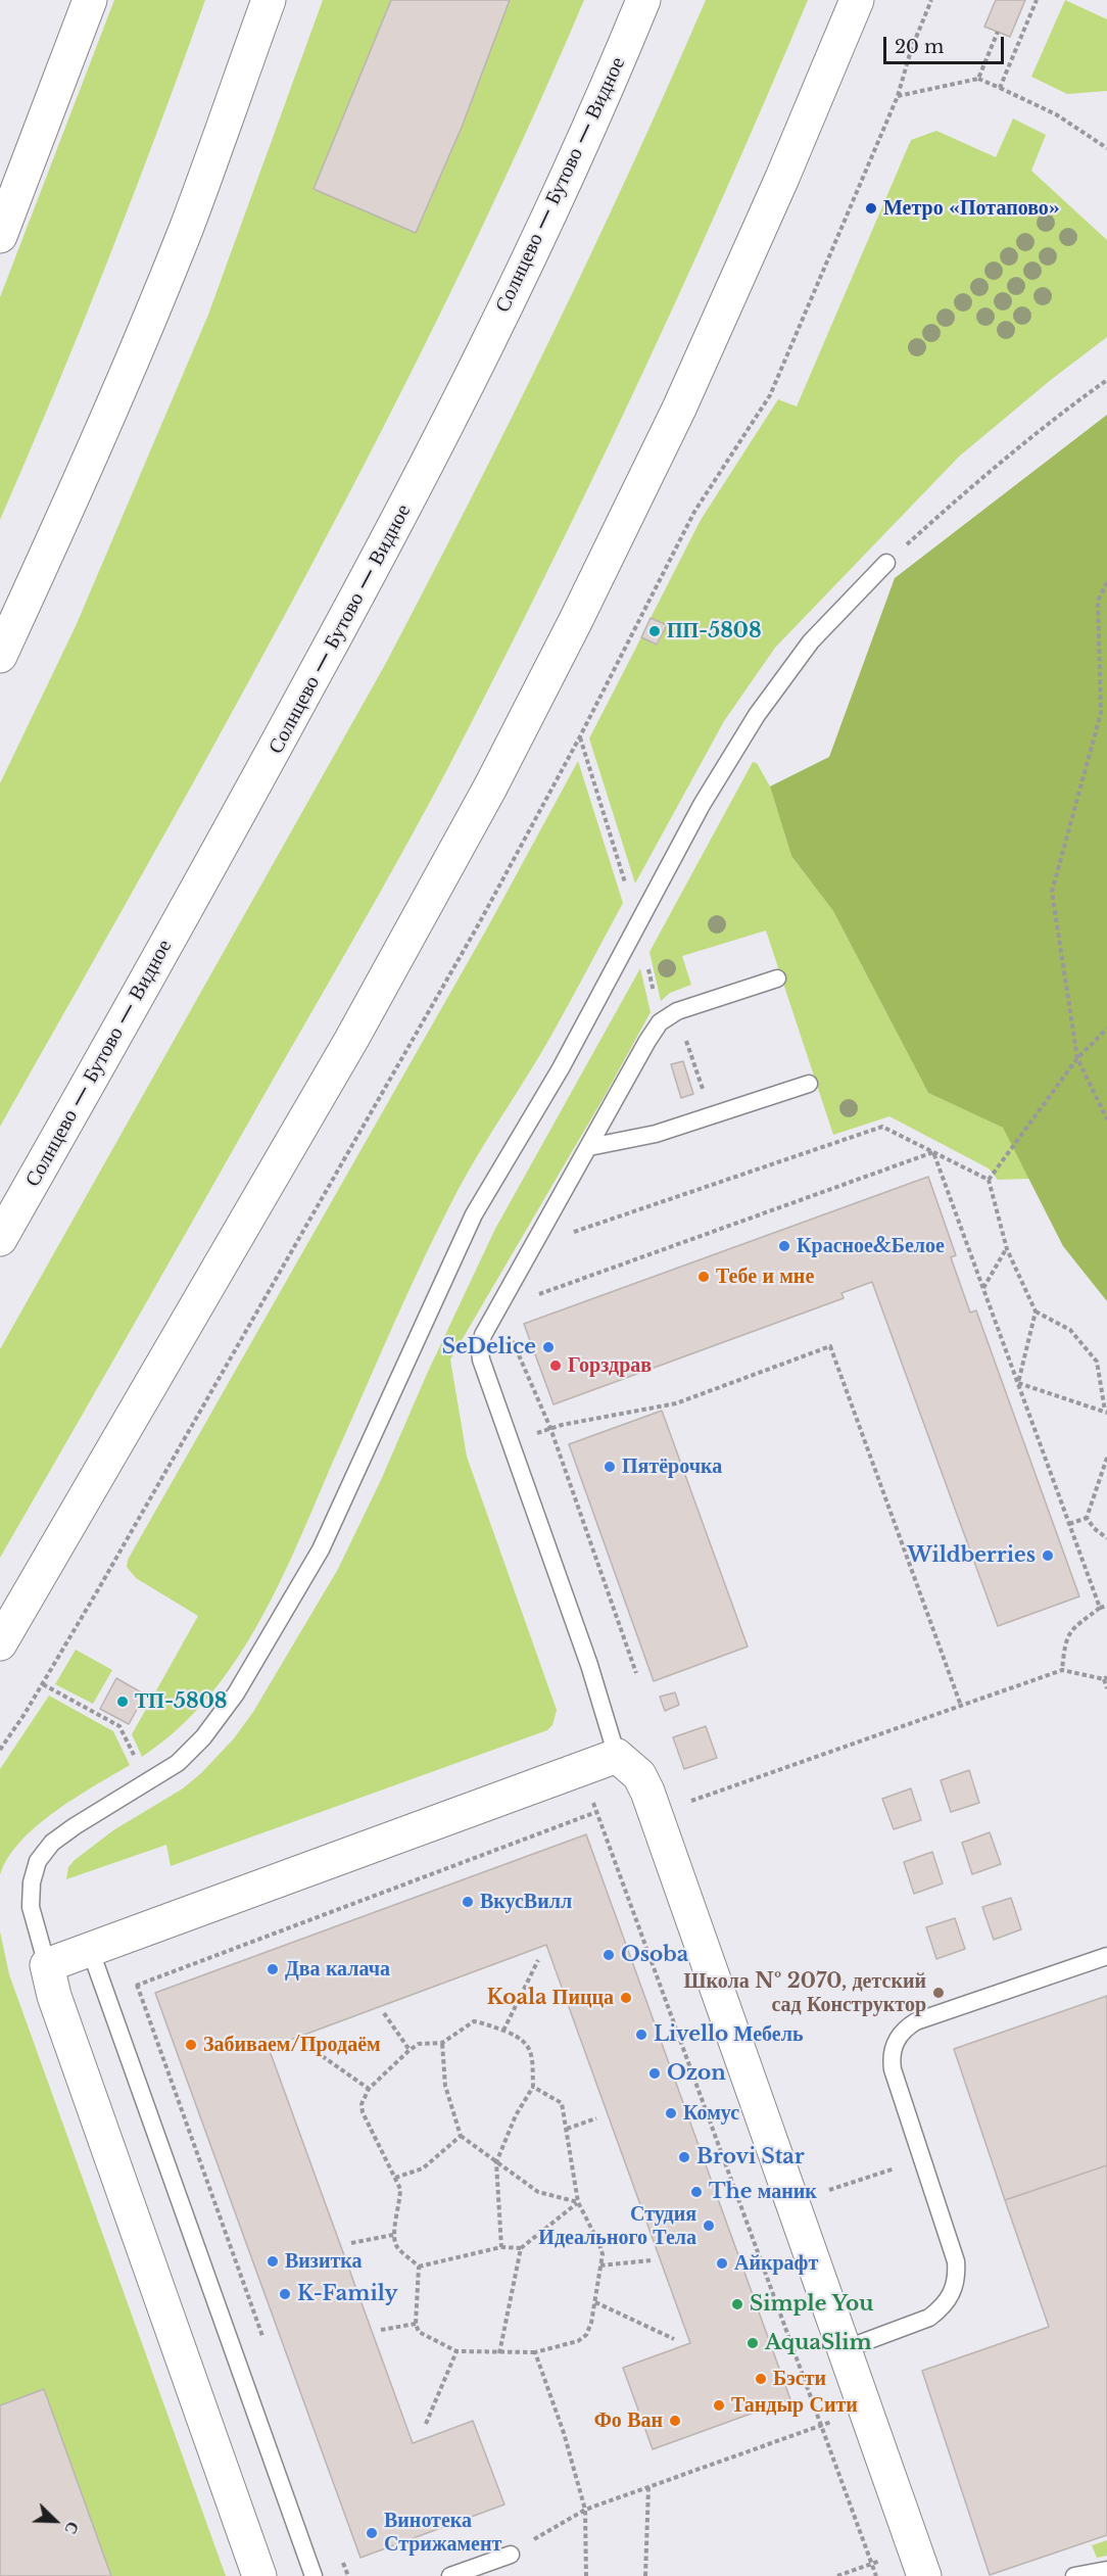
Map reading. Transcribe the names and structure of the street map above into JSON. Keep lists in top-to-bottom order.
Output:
{
  "streets": {
    "main road": ["Солнцево — Бутово — Видное"]
  },
  "places": [
    "Метро «Потапово»",
    "ПП-5808",
    "Красное&Белое",
    "Тебе и мне",
    "SeDelice",
    "Горздрав",
    "Пятёрочка",
    "Wildberries",
    "ТП-5808",
    "ВкусВилл",
    "Osoba",
    "Два калача",
    "Школа № 2070, детский сад Конструктор",
    "Koala Пицца",
    "Livello Мебель",
    "Забиваем/Продаём",
    "Ozon",
    "Комус",
    "Brovi Star",
    "The маник",
    "Студия Идеального Тела",
    "Визитка",
    "Айкрафт",
    "K-Family",
    "Simple You",
    "AquaSlim",
    "Бэсти",
    "Тандыр Сити",
    "Фо Ван",
    "Винотека Стрижамент"
  ],
  "scale_bar": "20 m",
  "north": "bottom right"
}
